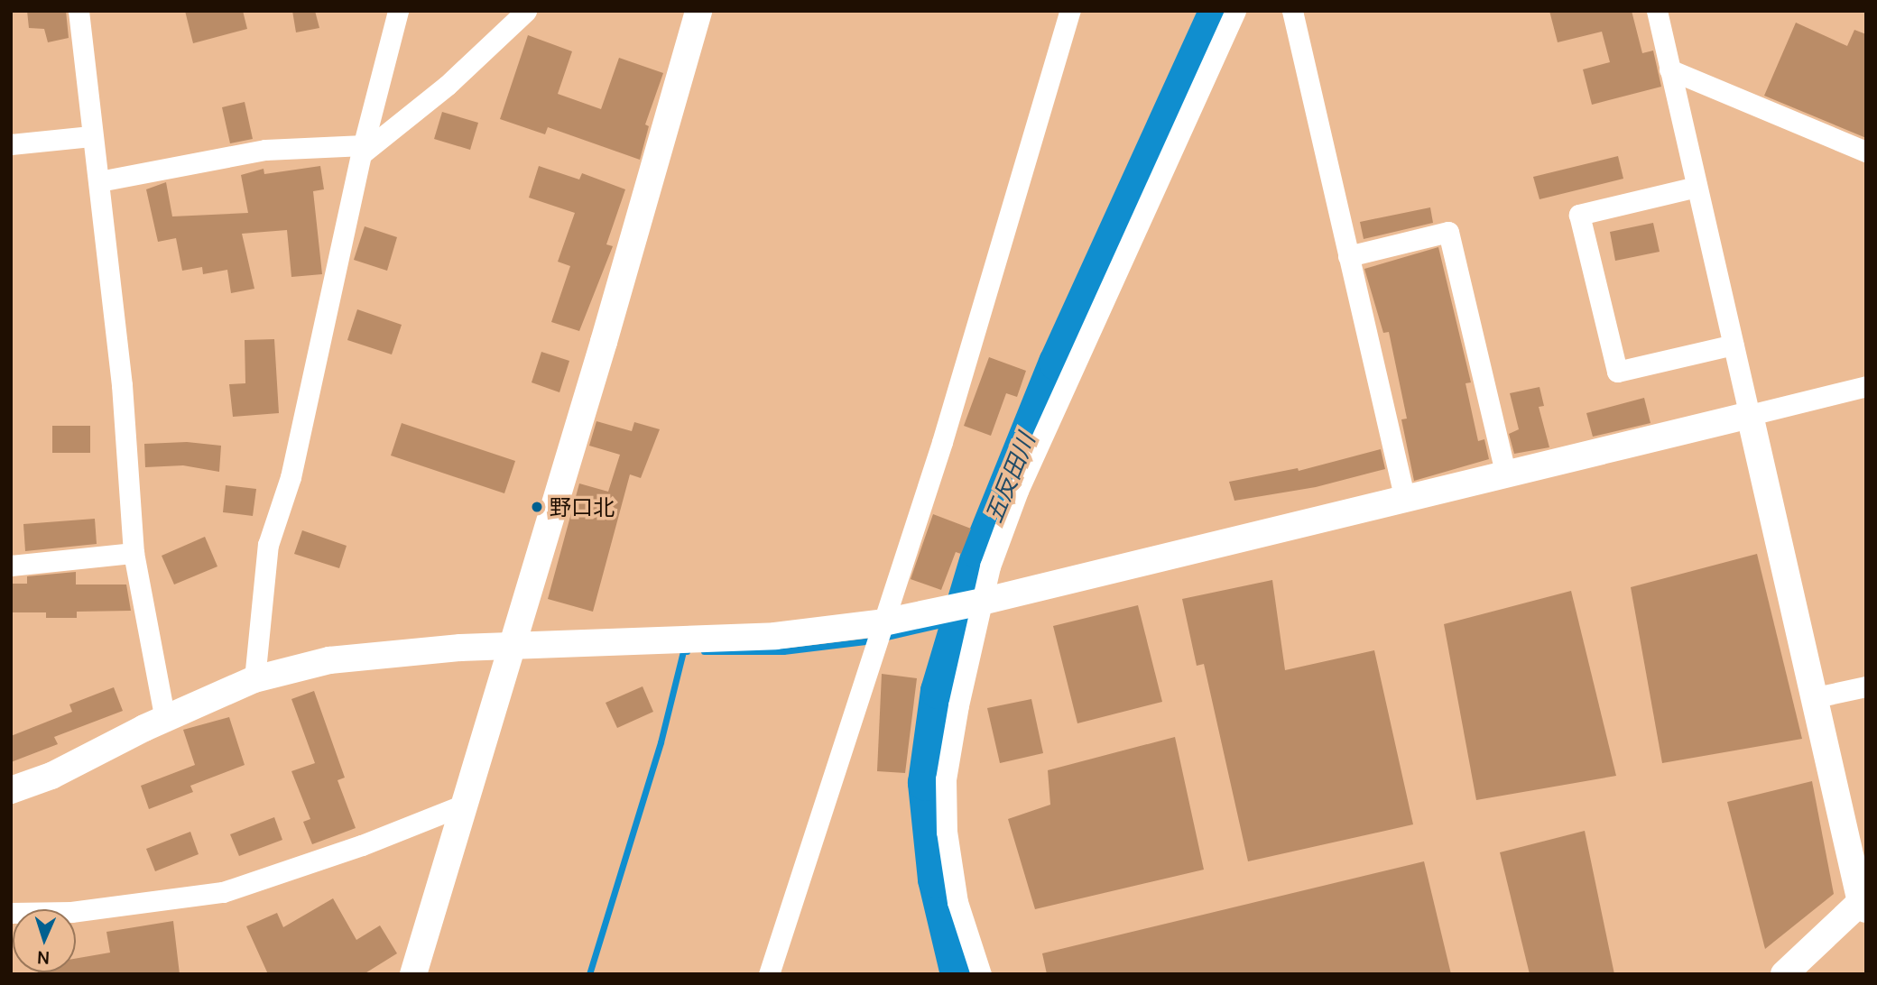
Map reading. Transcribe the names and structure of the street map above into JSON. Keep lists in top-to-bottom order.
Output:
{
  "water": ["五反田川"],
  "places": ["野口北"],
  "north": "bottom"
}
